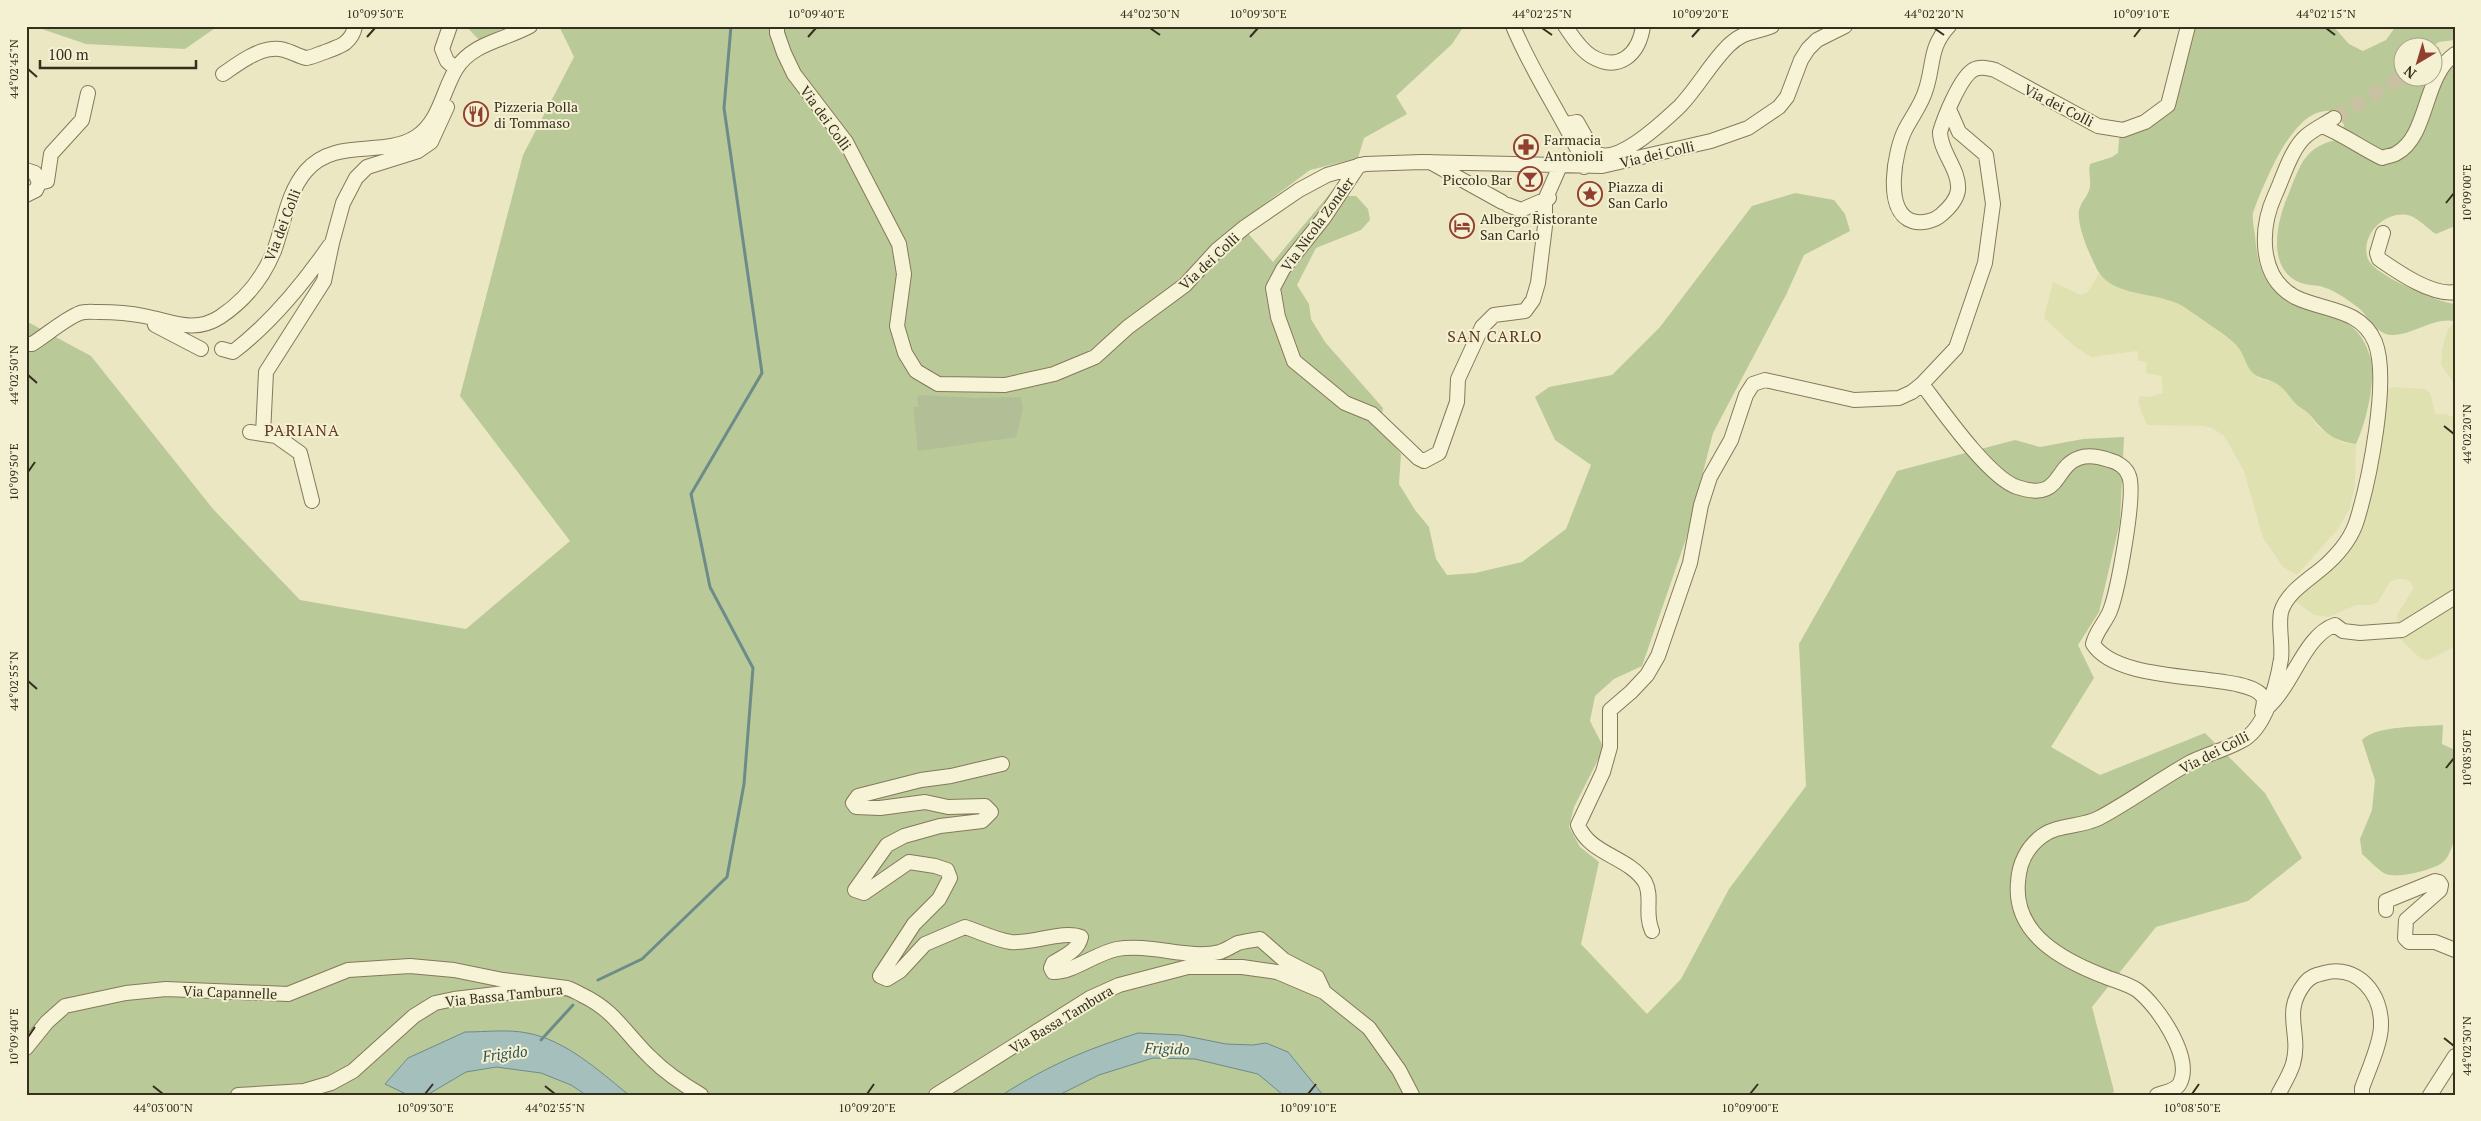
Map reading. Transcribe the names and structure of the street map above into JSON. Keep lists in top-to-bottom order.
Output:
{
  "streets": {
    "street": [
      "Via dei Colli",
      "Via Nicola Zonder",
      "Via Capannelle",
      "Via Bassa Tambura"
    ]
  },
  "crossings": [
    ["Via dei Colli", "Via Nicola Zonder"],
    ["Via Capannelle", "Via Bassa Tambura"]
  ],
  "districts": ["SAN CARLO", "PARIANA"],
  "water": ["Frigido"],
  "places": {
    "restaurant": ["Pizzeria Polla di Tommaso"],
    "pharmacy": ["Farmacia Antonioli"],
    "bar": ["Piccolo Bar"],
    "place": ["Piazza di San Carlo"],
    "hotel": ["Albergo Ristorante San Carlo"]
  },
  "scale_bar": "100 m",
  "north": "bottom left",
  "coordinates": [
    "10°09'50\"E",
    "10°09'40\"E",
    "44°02'30\"N",
    "10°09'30\"E",
    "44°02'25\"N",
    "10°09'20\"E",
    "44°02'20\"N",
    "10°09'10\"E",
    "44°02'15\"N",
    "44°02'45\"N",
    "10°09'00\"E",
    "44°02'50\"N",
    "44°02'55\"N",
    "10°08'50\"E",
    "44°03'00\"N"
  ]
}
